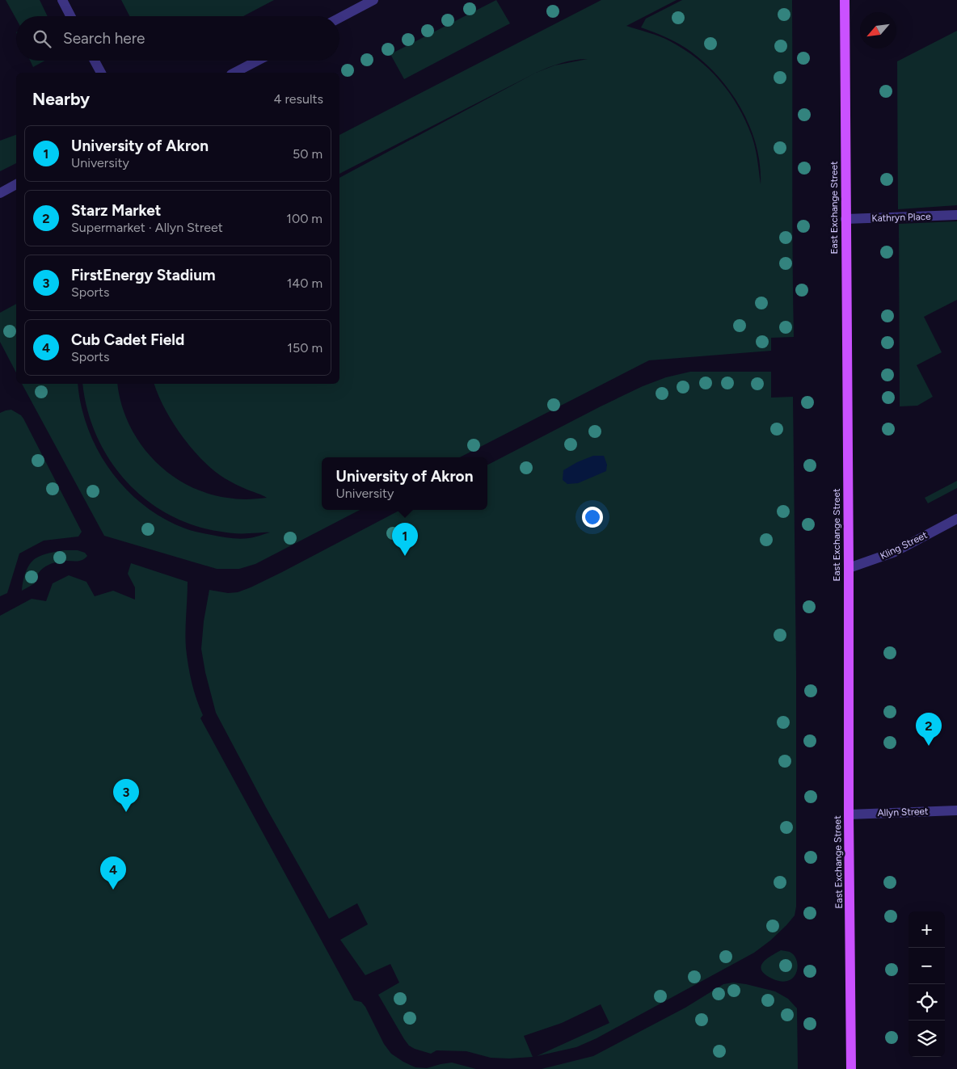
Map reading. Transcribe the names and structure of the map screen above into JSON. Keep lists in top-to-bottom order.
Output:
{
  "streets": {
    "main road": ["East Exchange Street"],
    "street": ["Kathryn Place", "Kling Street", "Allyn Street"]
  },
  "crossings": [
    ["East Exchange Street", "Kathryn Place"],
    ["East Exchange Street", "Kling Street"],
    ["East Exchange Street", "Allyn Street"]
  ],
  "north": "bottom left",
  "page": {
    "search": "Search here",
    "heading": ["Nearby", "4 results"],
    "list": [
      {
        "mark": "1",
        "name": "University of Akron",
        "note": "University",
        "value": "50 m"
      },
      {
        "mark": "2",
        "name": "Starz Market",
        "note": "Supermarket · Allyn Street",
        "value": "100 m"
      },
      {
        "mark": "3",
        "name": "FirstEnergy Stadium",
        "note": "Sports",
        "value": "140 m"
      },
      {
        "mark": "4",
        "name": "Cub Cadet Field",
        "note": "Sports",
        "value": "150 m"
      }
    ],
    "popup": ["University of Akron", "University"],
    "pins": [
      "1",
      "2",
      "3",
      "4"
    ],
    "map_buttons": ["+", "−"]
  }
}
